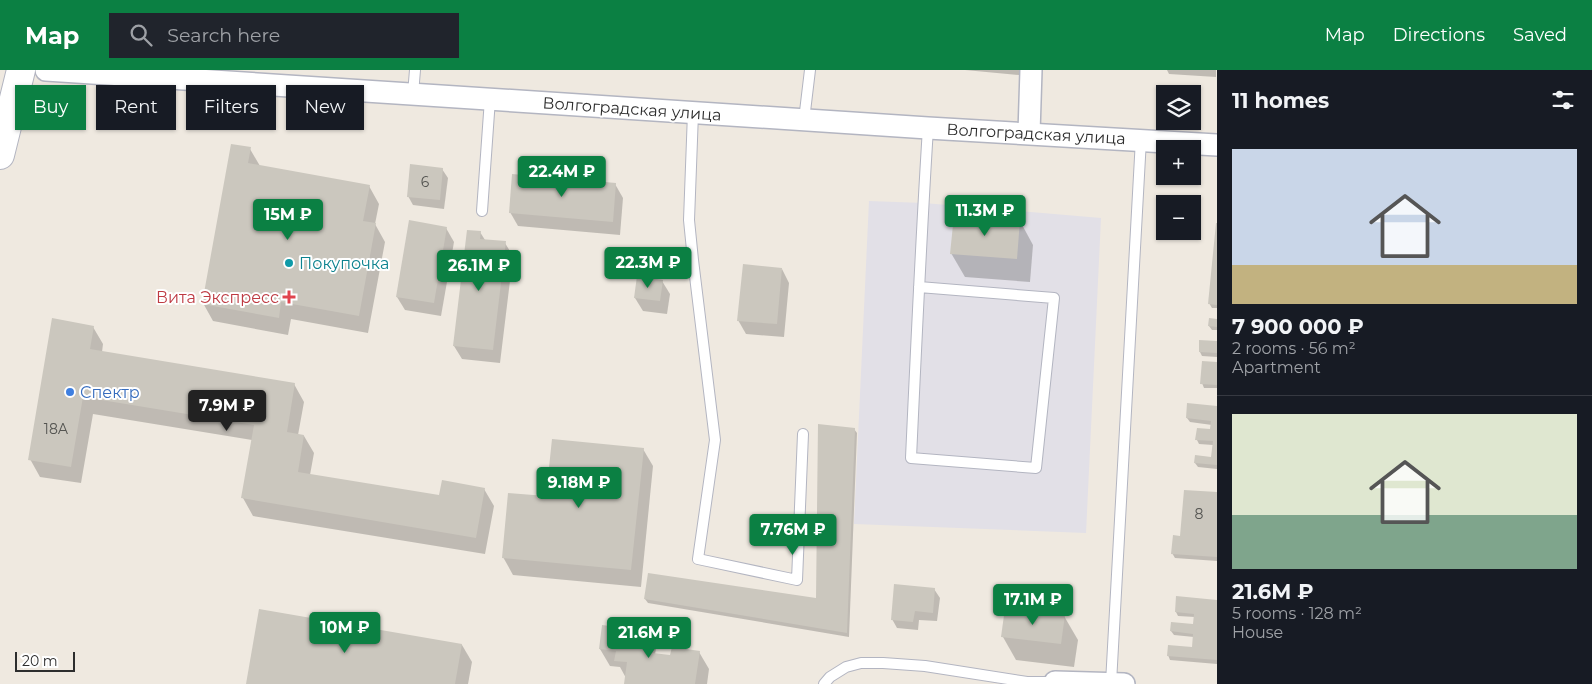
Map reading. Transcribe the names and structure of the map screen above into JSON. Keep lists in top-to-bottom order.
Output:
{
  "streets": {
    "street": ["Волгоградская улица"]
  },
  "places": {
    "other": ["Покупочка", "Спектр"],
    "health": ["Вита Экспресс"]
  },
  "house_numbers": ["6", "18А", "8"],
  "scale_bar": "20 m",
  "page": {
    "header": "Map",
    "search": "Search here",
    "nav": ["Map", "Directions", "Saved"],
    "heading": "11 homes",
    "map_buttons": ["+", "−"],
    "chip": [
      "Buy",
      "Rent",
      "Filters",
      "New"
    ],
    "list": [
      {
        "name": "7 900 000 ₽",
        "note": "2 rooms · 56 m² · Apartment"
      },
      {
        "name": "21.6M ₽",
        "note": "5 rooms · 128 m² · House"
      }
    ],
    "price": [
      "22.4M ₽",
      "11.3M ₽",
      "15M ₽",
      "22.3M ₽",
      "26.1M ₽",
      "7.9M ₽",
      "9.18M ₽",
      "7.76M ₽",
      "17.1M ₽",
      "10M ₽",
      "21.6M ₽"
    ],
    "scale": "20 m"
  }
}
